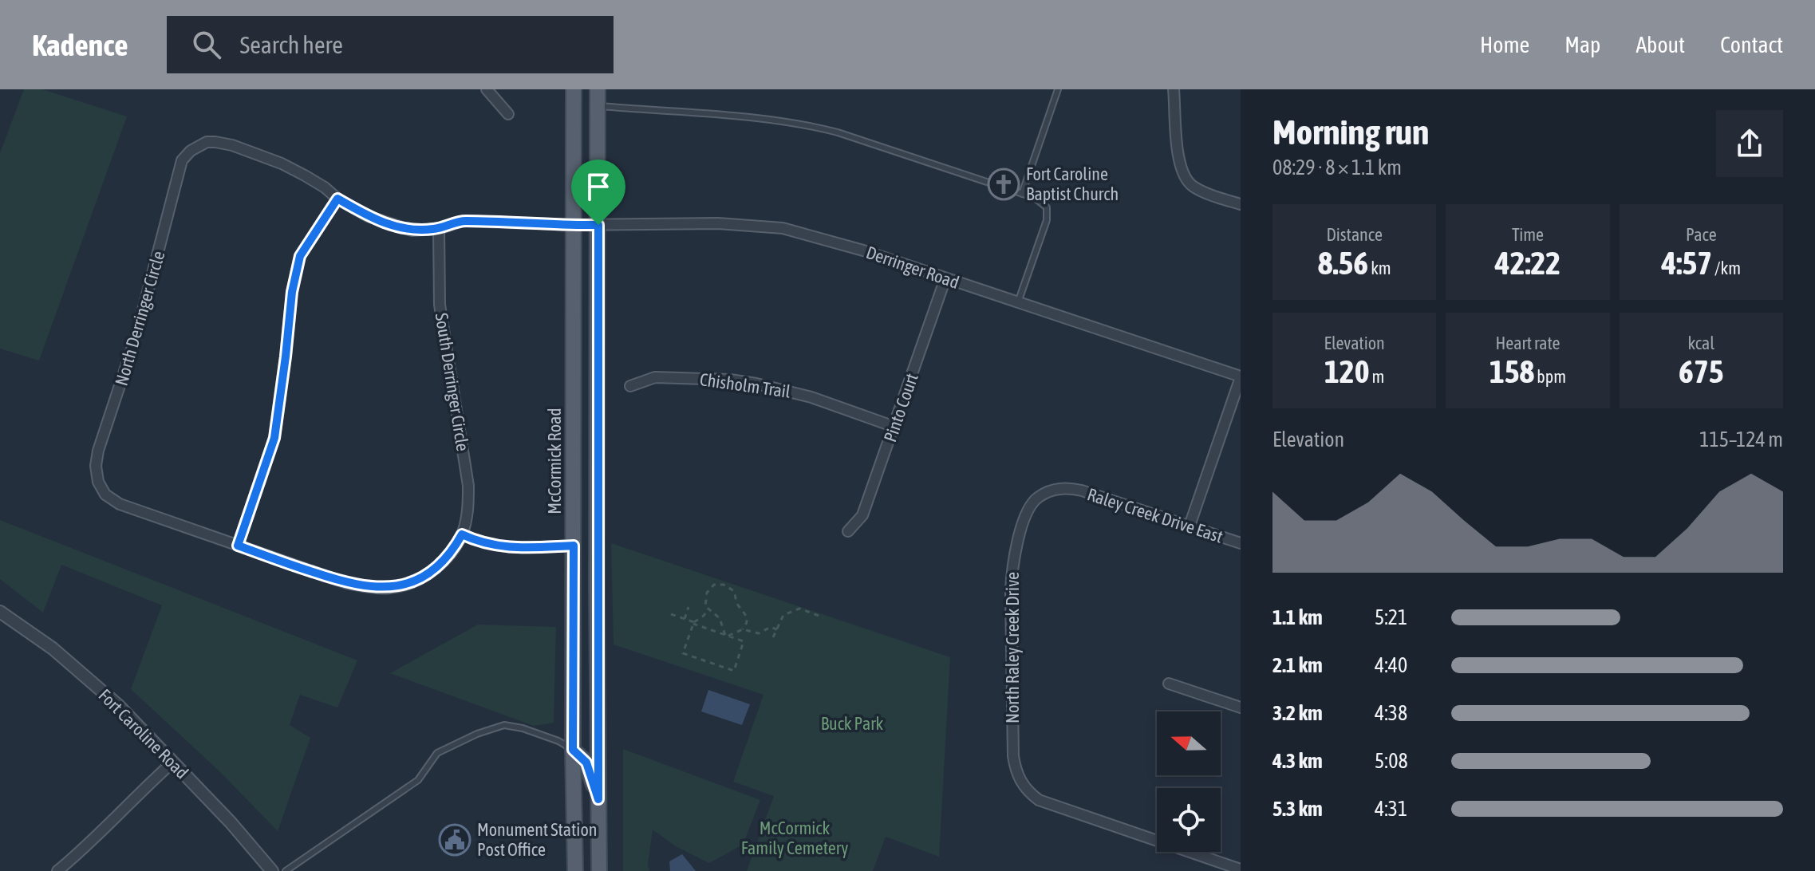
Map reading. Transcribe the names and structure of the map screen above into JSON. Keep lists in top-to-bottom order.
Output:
{
  "streets": {
    "main road": ["McCormick Road"],
    "street": [
      "Derringer Road",
      "North Derringer Circle",
      "South Derringer Circle",
      "Chisholm Trail",
      "Pinto Court",
      "Raley Creek Drive East",
      "North Raley Creek Drive",
      "Fort Caroline Road"
    ]
  },
  "crossings": [
    ["Derringer Road", "North Derringer Circle"],
    ["Derringer Road", "South Derringer Circle"],
    ["Derringer Road", "Pinto Court"],
    ["Derringer Road", "McCormick Road"],
    ["Chisholm Trail", "Pinto Court"],
    ["Raley Creek Drive East", "North Raley Creek Drive"]
  ],
  "parks": ["Buck Park", "McCormick Family Cemetery"],
  "places": {
    "church": ["Fort Caroline Baptist Church"],
    "public building": ["Monument Station Post Office"]
  },
  "north": "left",
  "page": {
    "header": "Kadence",
    "search": "Search here",
    "nav": [
      "Home",
      "Map",
      "About",
      "Contact"
    ],
    "heading": ["Morning run", "08:29 · 8 × 1.1 km"],
    "stats": [
      ["Distance", "8.56 km"],
      ["Time", "42:22"],
      ["Pace", "4:57 /km"],
      ["Elevation", "120 m"],
      ["Heart rate", "158 bpm"],
      ["kcal", "675"]
    ],
    "chart": ["Elevation", "115–124 m"],
    "list": [
      {
        "name": "1.1 km",
        "note": "5:21"
      },
      {
        "name": "2.1 km",
        "note": "4:40"
      },
      {
        "name": "3.2 km",
        "note": "4:38"
      },
      {
        "name": "4.3 km",
        "note": "5:08"
      },
      {
        "name": "5.3 km",
        "note": "4:31"
      }
    ]
  }
}
